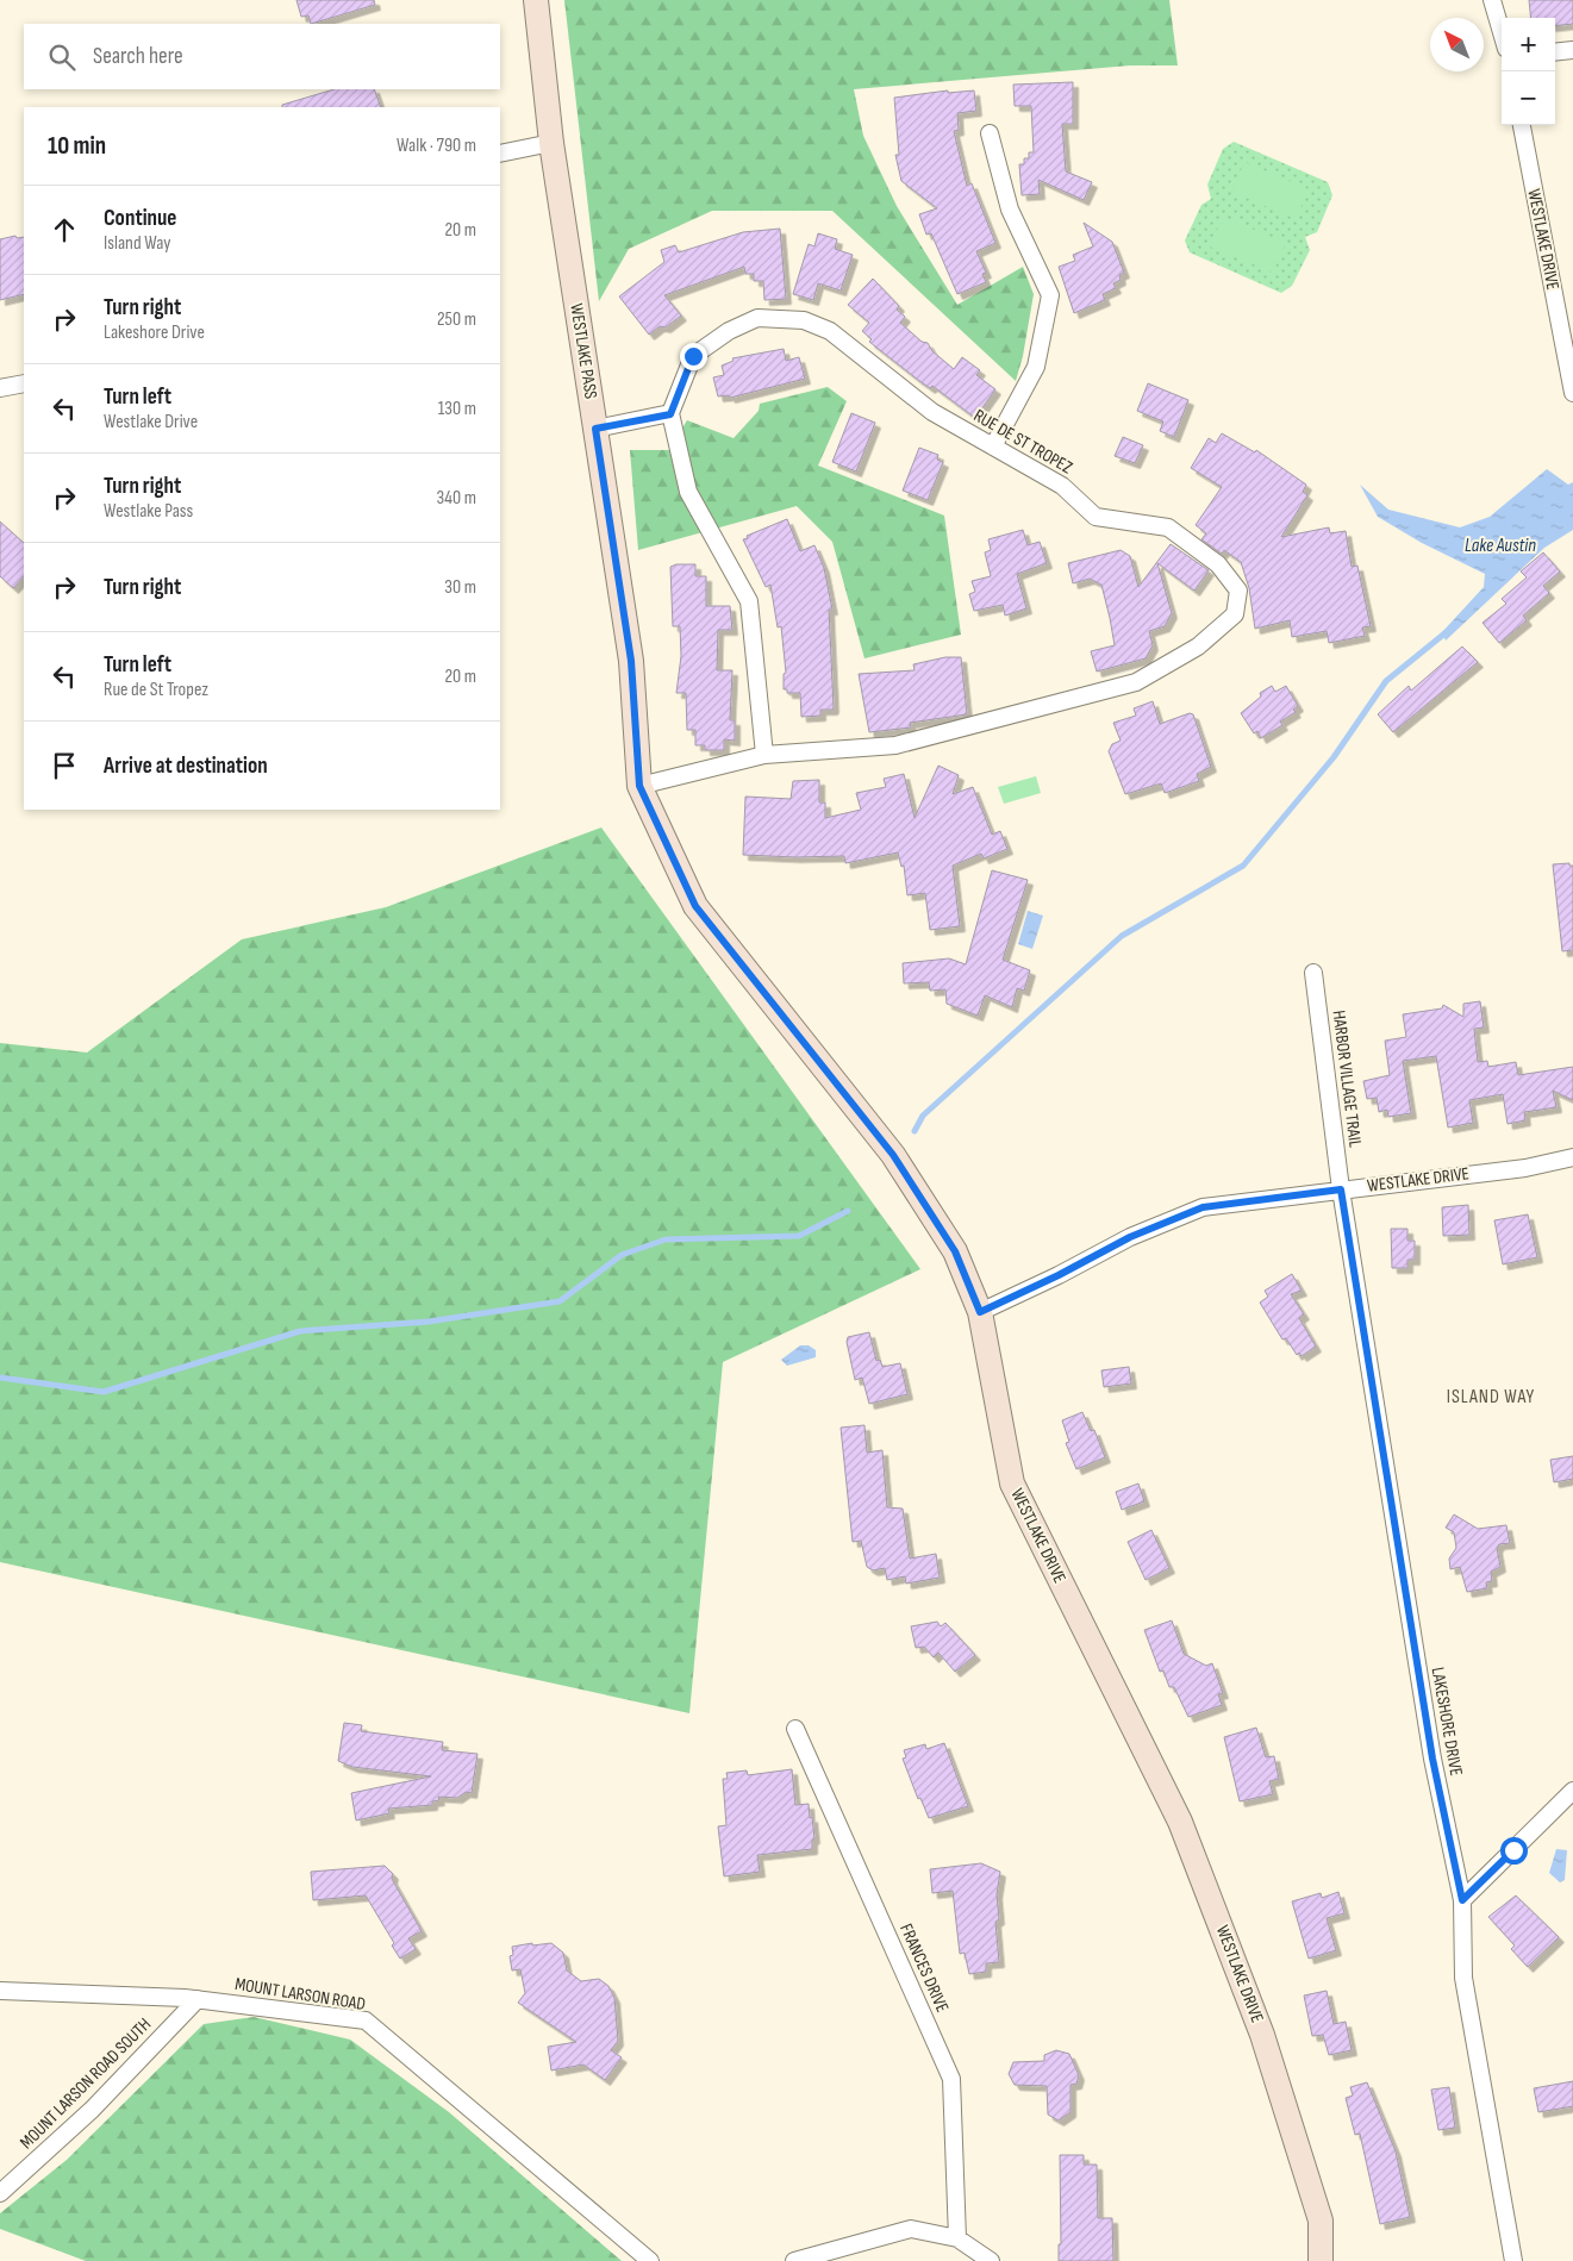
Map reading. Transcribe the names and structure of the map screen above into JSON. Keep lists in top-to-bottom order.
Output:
{
  "streets": {
    "street": [
      "WESTLAKE DRIVE",
      "WESTLAKE PASS",
      "RUE DE ST TROPEZ",
      "HARBOR VILLAGE TRAIL",
      "LAKESHORE DRIVE",
      "FRANCES DRIVE",
      "MOUNT LARSON ROAD",
      "MOUNT LARSON ROAD SOUTH"
    ]
  },
  "crossings": [
    ["WESTLAKE DRIVE", "WESTLAKE PASS"],
    ["WESTLAKE DRIVE", "HARBOR VILLAGE TRAIL"],
    ["WESTLAKE DRIVE", "LAKESHORE DRIVE"],
    ["WESTLAKE PASS", "RUE DE ST TROPEZ"],
    ["HARBOR VILLAGE TRAIL", "LAKESHORE DRIVE"],
    ["MOUNT LARSON ROAD", "MOUNT LARSON ROAD SOUTH"]
  ],
  "districts": ["ISLAND WAY"],
  "water": ["Lake Austin"],
  "north": "top left",
  "page": {
    "map_buttons": ["+", "−"],
    "search": "Search here",
    "heading": ["10 min", "Walk · 790 m"],
    "list": [
      ["Continue", "Island Way", "20 m"],
      ["Turn right", "Lakeshore Drive", "250 m"],
      ["Turn left", "Westlake Drive", "130 m"],
      ["Turn right", "Westlake Pass", "340 m"],
      ["Turn right", "30 m"],
      ["Turn left", "Rue de St Tropez", "20 m"],
      "Arrive at destination"
    ]
  }
}
